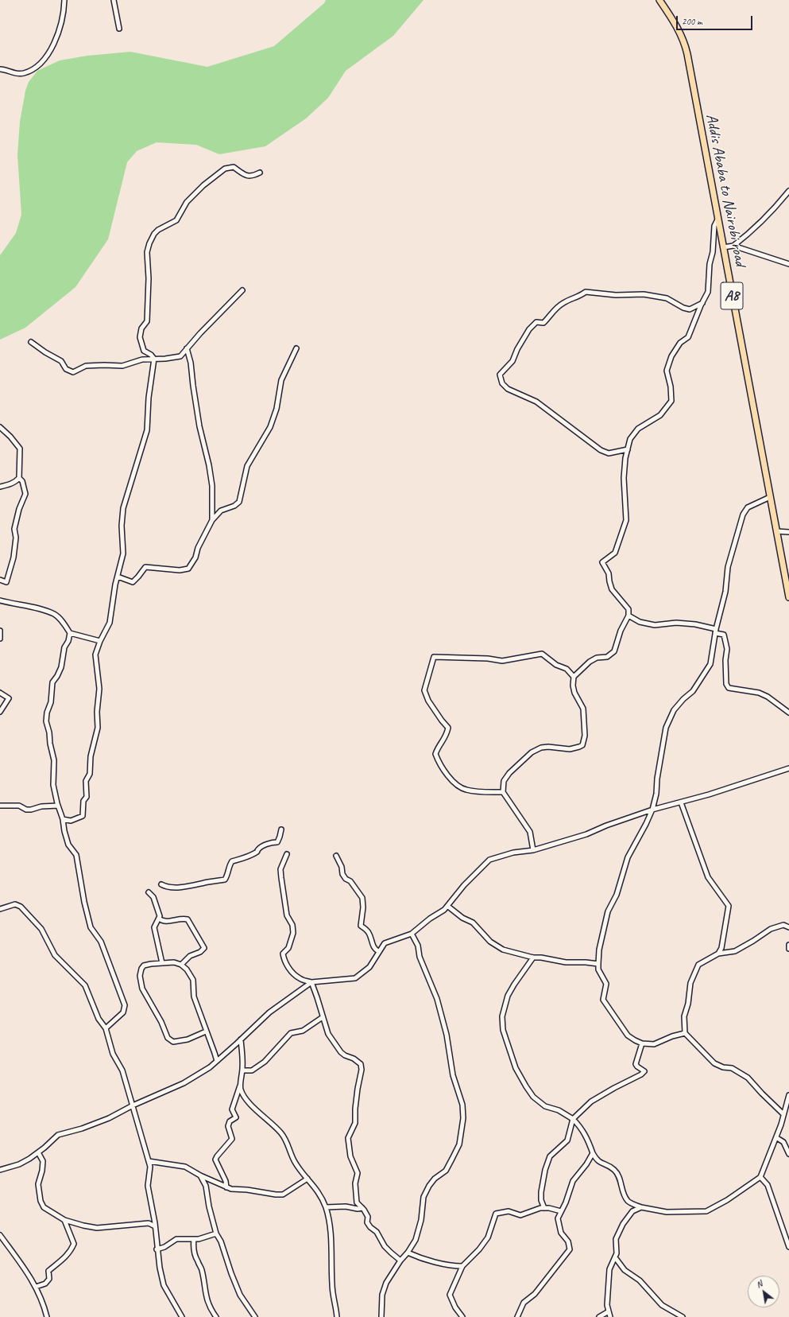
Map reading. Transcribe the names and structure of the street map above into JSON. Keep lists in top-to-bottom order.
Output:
{
  "streets": {
    "highway": ["Addis Ababa to Nairobi road", "A8"]
  },
  "scale_bar": "200 m",
  "north": "top left"
}
